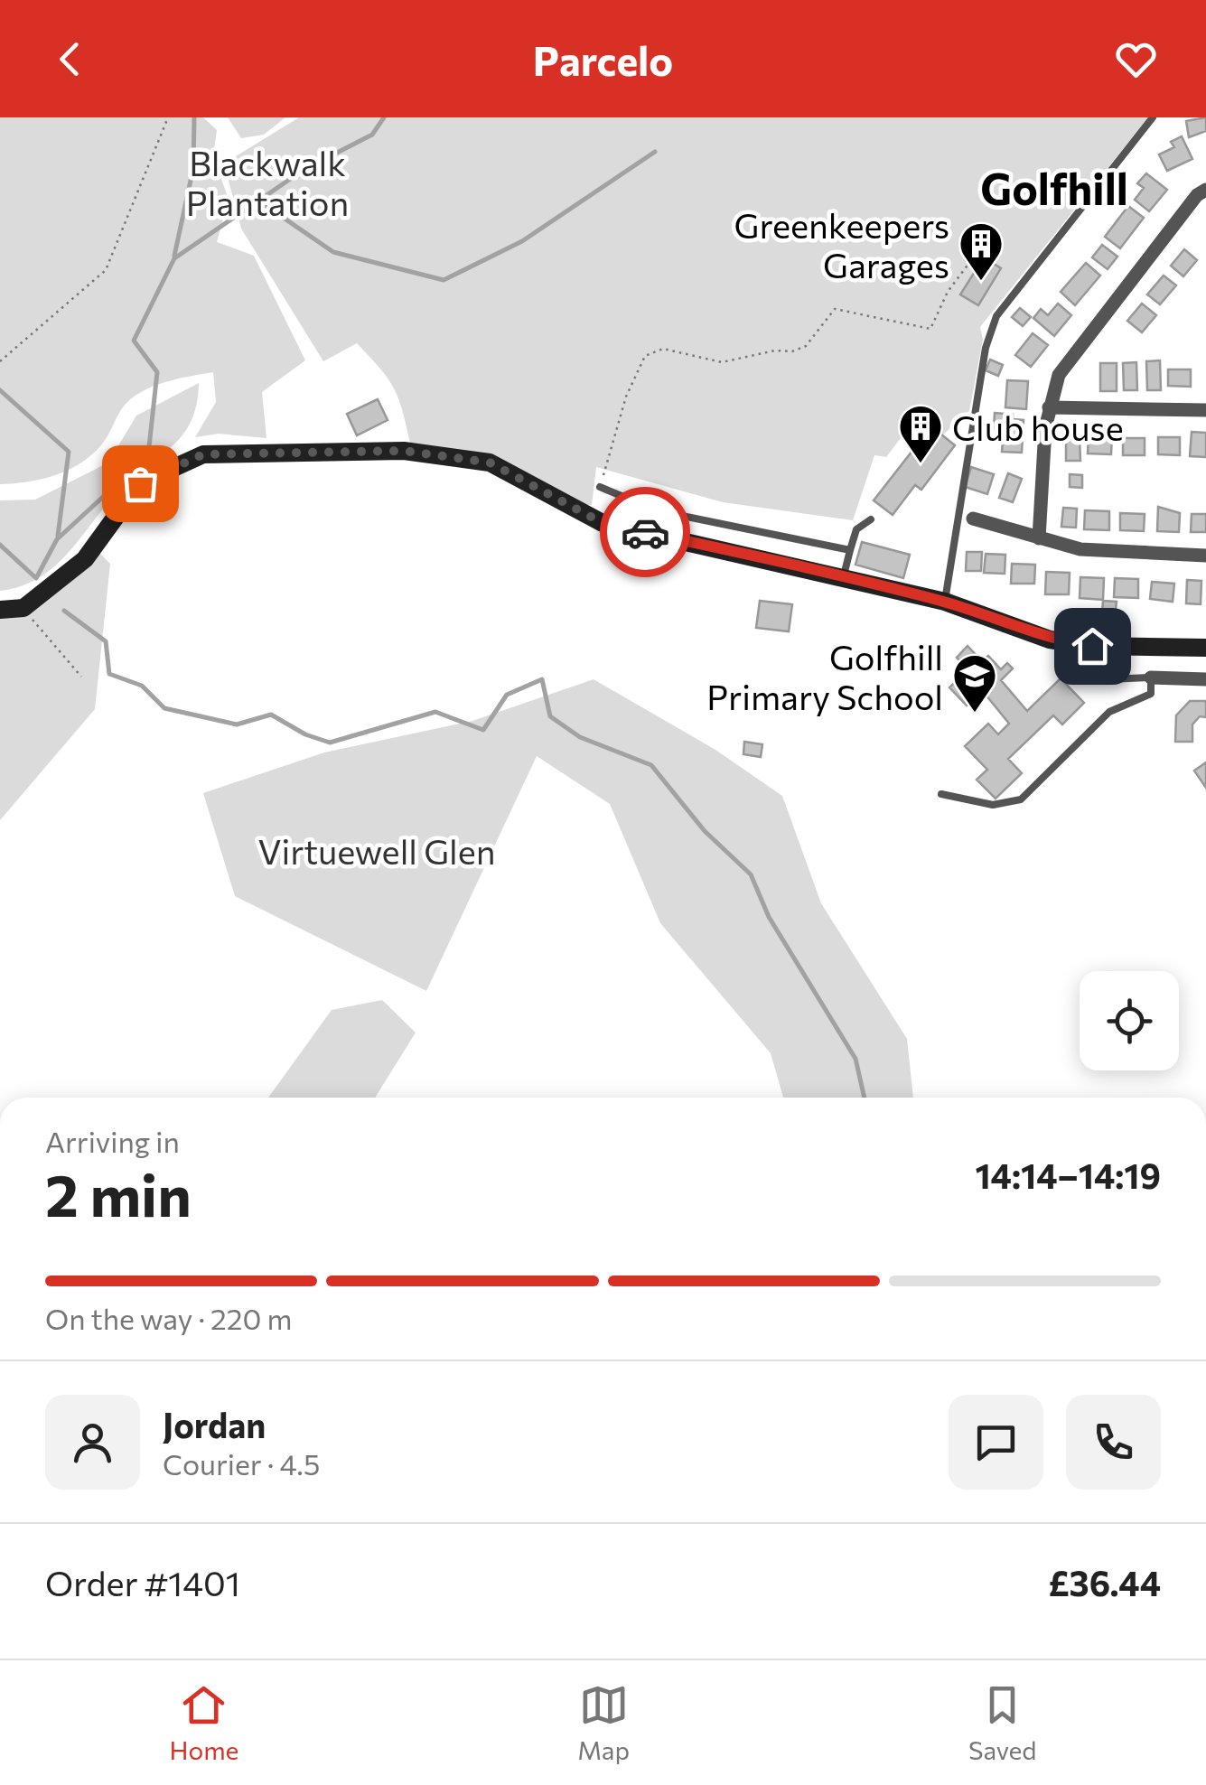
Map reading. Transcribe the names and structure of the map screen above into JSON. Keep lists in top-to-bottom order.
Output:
{
  "districts": ["Golfhill"],
  "parks": ["Blackwalk Plantation", "Virtuewell Glen"],
  "places": {
    "building": ["Greenkeepers Garages", "Club house"],
    "school or university": ["Golfhill Primary School"]
  },
  "page": {
    "header": "Parcelo",
    "heading": ["2 min", "Arriving in", "14:14–14:19"],
    "panel": [
      "Jordan",
      "Courier · 4.5",
      "Order #1401",
      "£36.44"
    ],
    "bar": "On the way · 220 m",
    "tabs": ["Home", "Map", "Saved"]
  }
}
